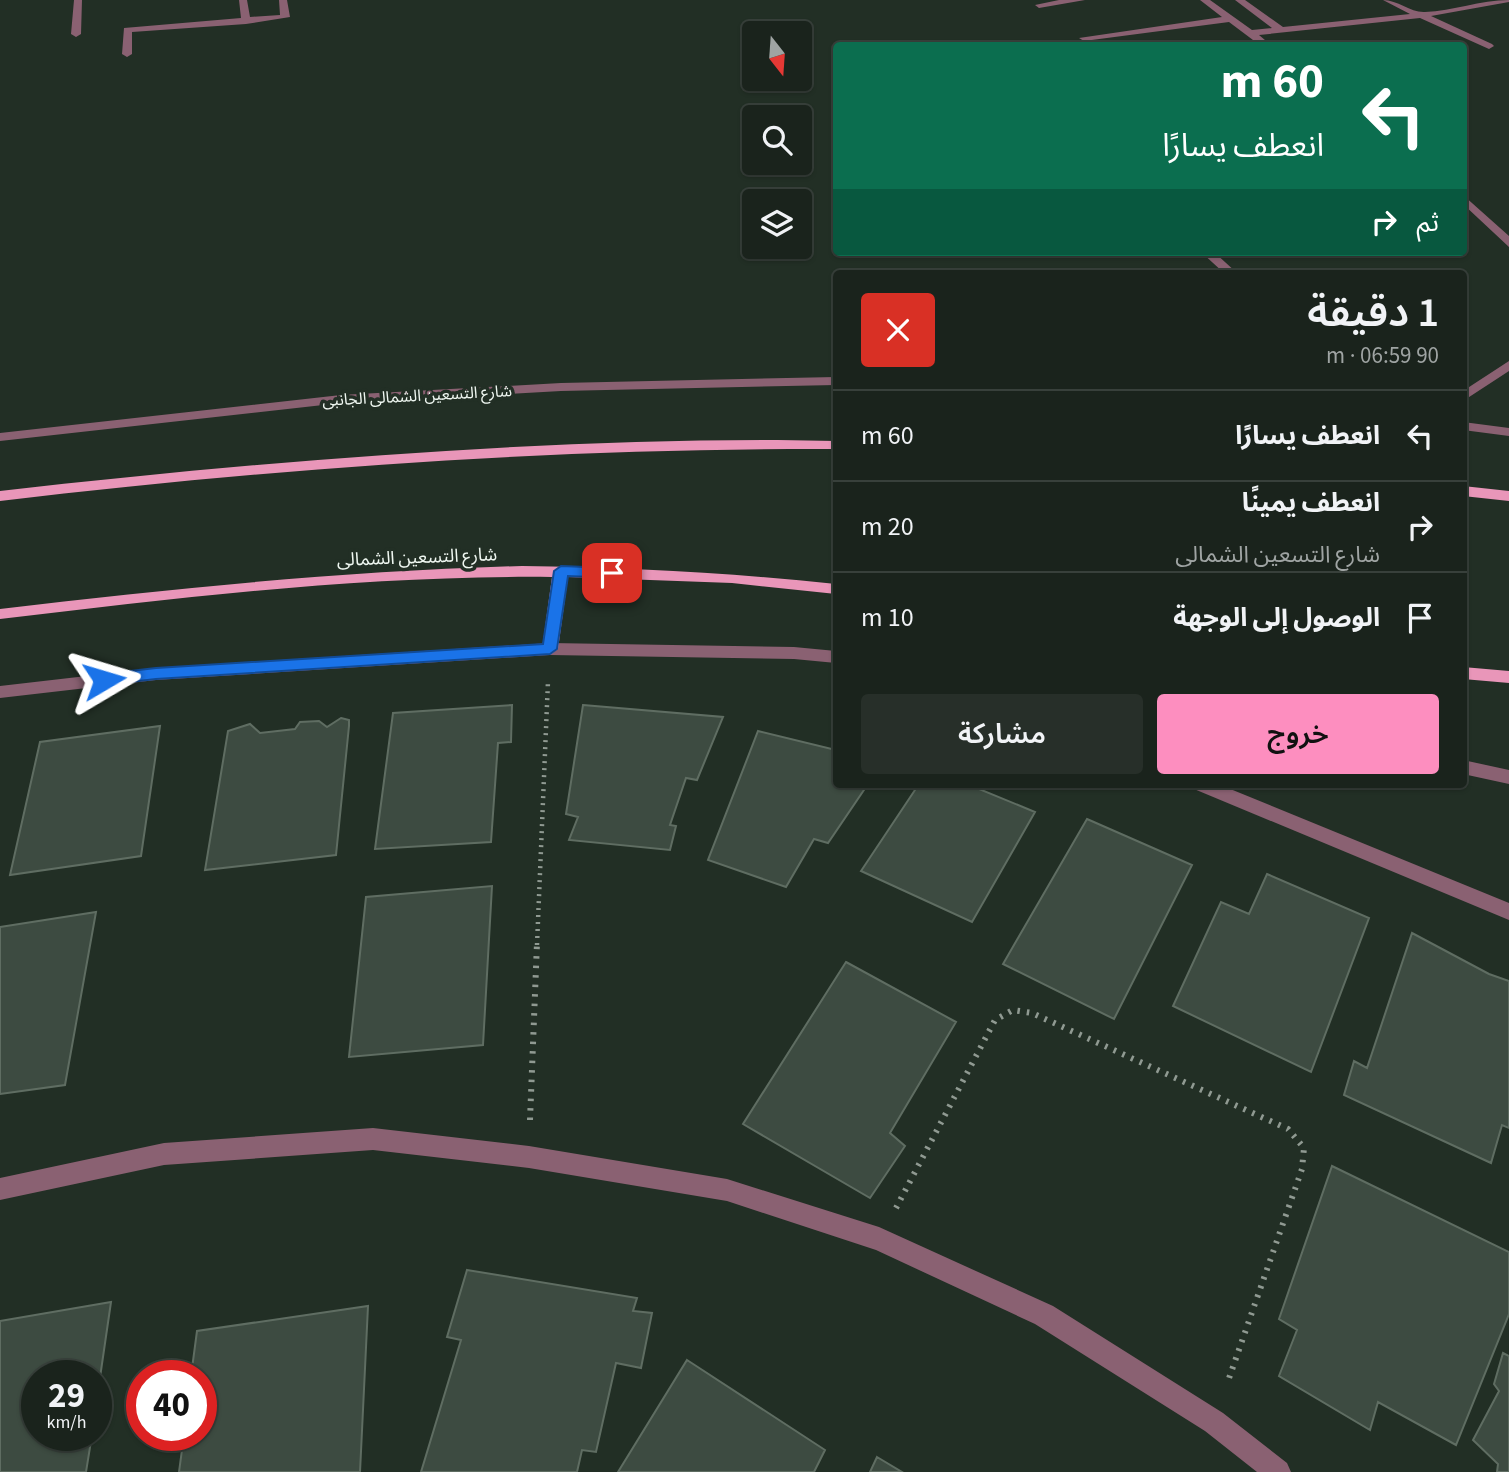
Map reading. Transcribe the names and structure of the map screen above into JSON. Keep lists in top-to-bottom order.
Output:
{
  "streets": {
    "main road": ["شارع التسعين الشمالى"],
    "street": ["شارع التسعين الشمالى الجانبى"]
  },
  "north": "bottom",
  "page": {
    "turn": ["60 m", "انعطف يسارًا"],
    "then": "ثم",
    "heading": ["1 دقيقة", "90 m · 06:59"],
    "list": [
      {
        "name": "انعطف يسارًا",
        "value": "60 m"
      },
      {
        "name": "انعطف يمينًا",
        "note": "شارع التسعين الشمالى",
        "value": "20 m"
      },
      {
        "name": "الوصول إلى الوجهة",
        "value": "10 m"
      }
    ],
    "buttons": ["خروج", "مشاركة"],
    "speed": "29 km/h",
    "limit": "40"
  }
}
